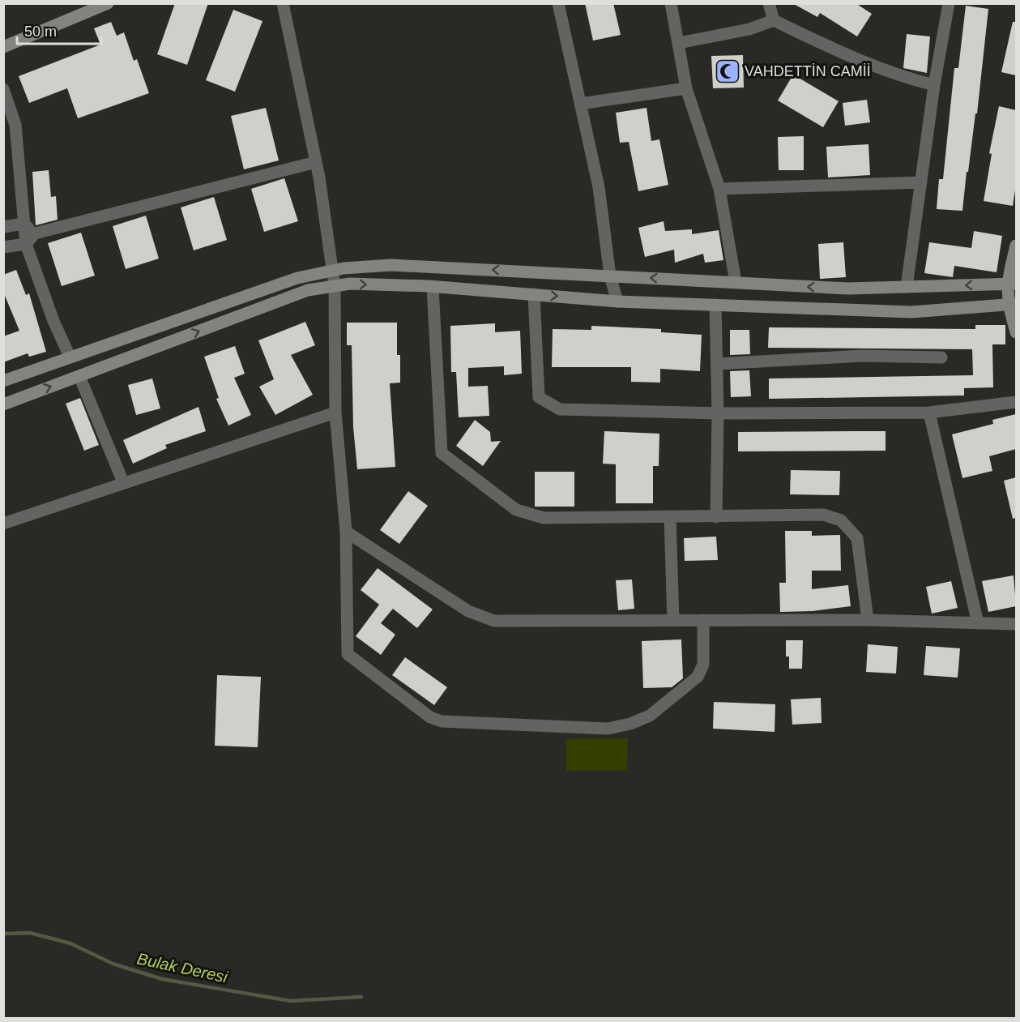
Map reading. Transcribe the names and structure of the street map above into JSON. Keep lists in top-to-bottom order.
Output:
{
  "water": ["Bulak Deresi"],
  "places": {
    "mosque": ["VAHDETTİN CAMİİ"]
  },
  "scale_bar": "50 m"
}
